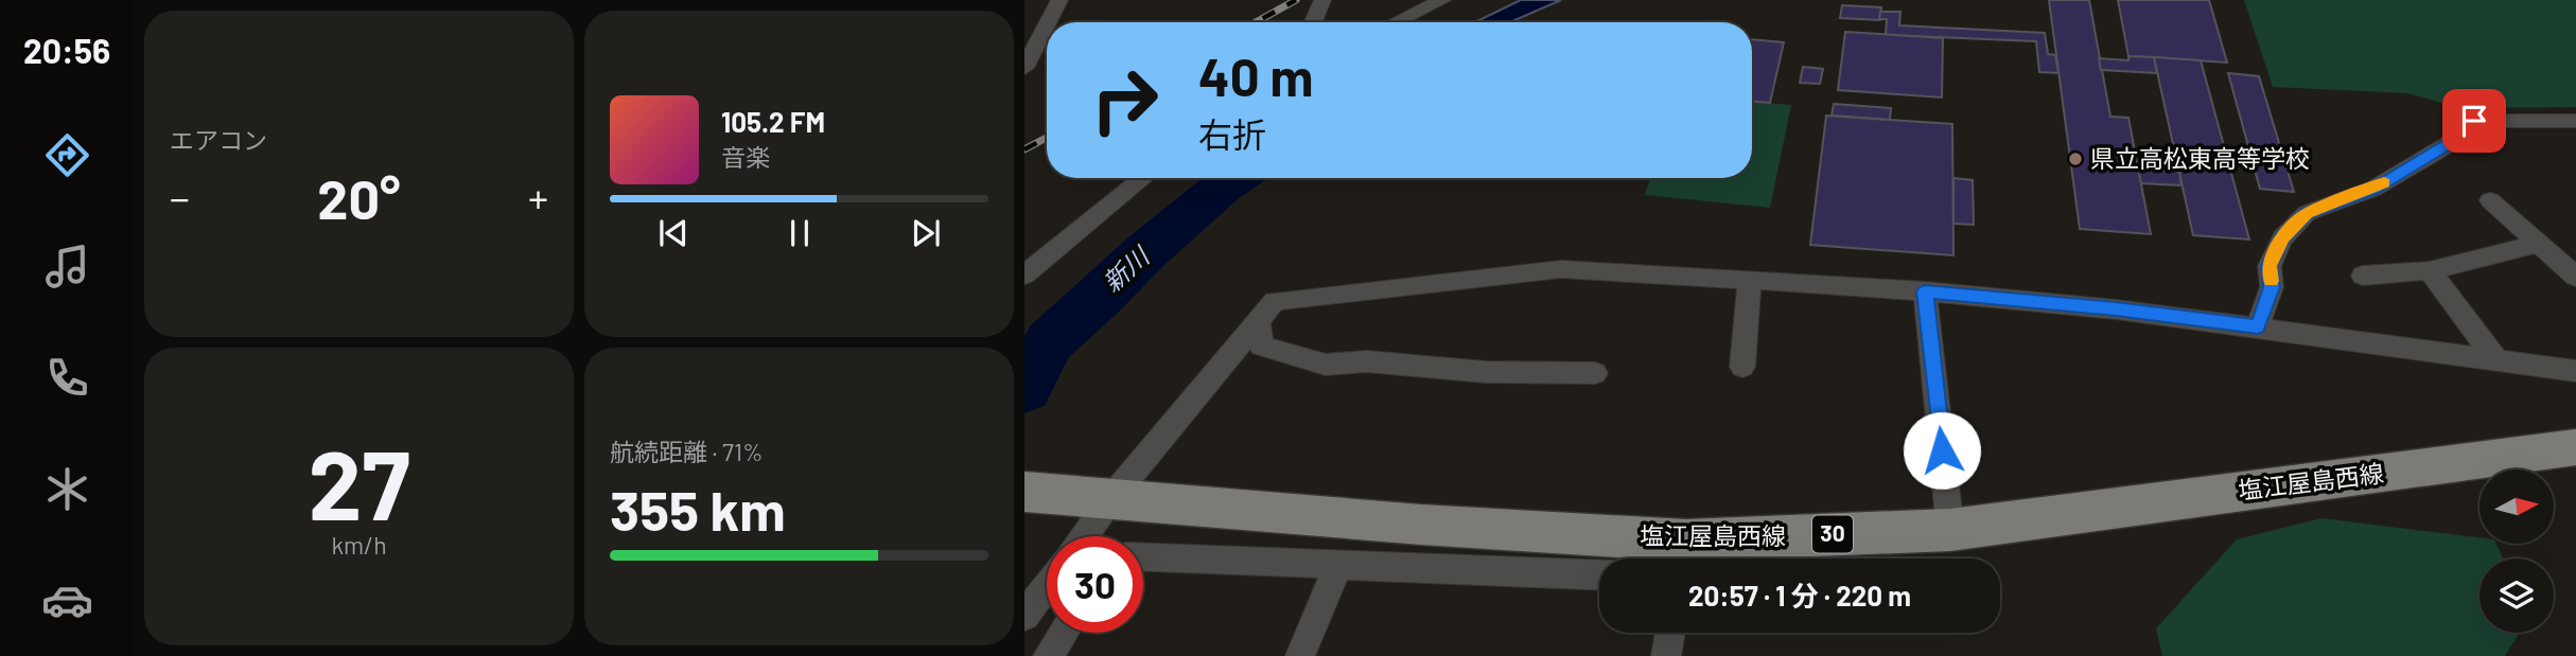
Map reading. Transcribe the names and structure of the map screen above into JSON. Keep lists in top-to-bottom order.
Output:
{
  "streets": {
    "main road": ["塩江屋島西線", "30"]
  },
  "water": ["新川"],
  "places": ["県立高松東高等学校"],
  "north": "right",
  "page": {
    "tabs": "20:56",
    "tile": [
      "エアコン",
      ["27", "km/h"],
      ["航続距離 · 71%", "355 km"]
    ],
    "turn": ["40 m", "右折"],
    "song": ["105.2 FM", "音楽"],
    "heat": ["−", "20°", "+"],
    "limit": "30",
    "trip": "20:57 · 1 分 · 220 m"
  }
}
